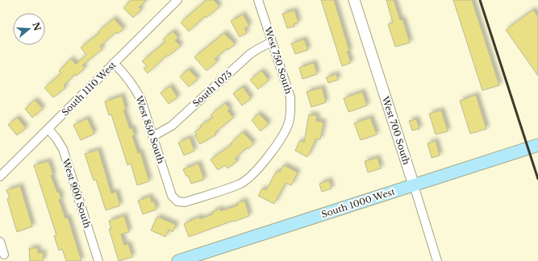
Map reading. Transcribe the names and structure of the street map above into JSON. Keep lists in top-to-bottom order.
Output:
{
  "streets": {
    "main road": ["South 1000 West"],
    "street": [
      "West 750 South",
      "South 1110 West",
      "South 1075",
      "West 850 South",
      "West 700 South",
      "West 900 South"
    ]
  },
  "crossings": [
    ["West 750 South", "South 1075"],
    ["West 750 South", "West 850 South"],
    ["South 1110 West", "West 850 South"],
    ["South 1110 West", "West 900 South"],
    ["South 1075", "West 850 South"],
    ["West 700 South", "South 1000 West"]
  ],
  "north": "right"
}
